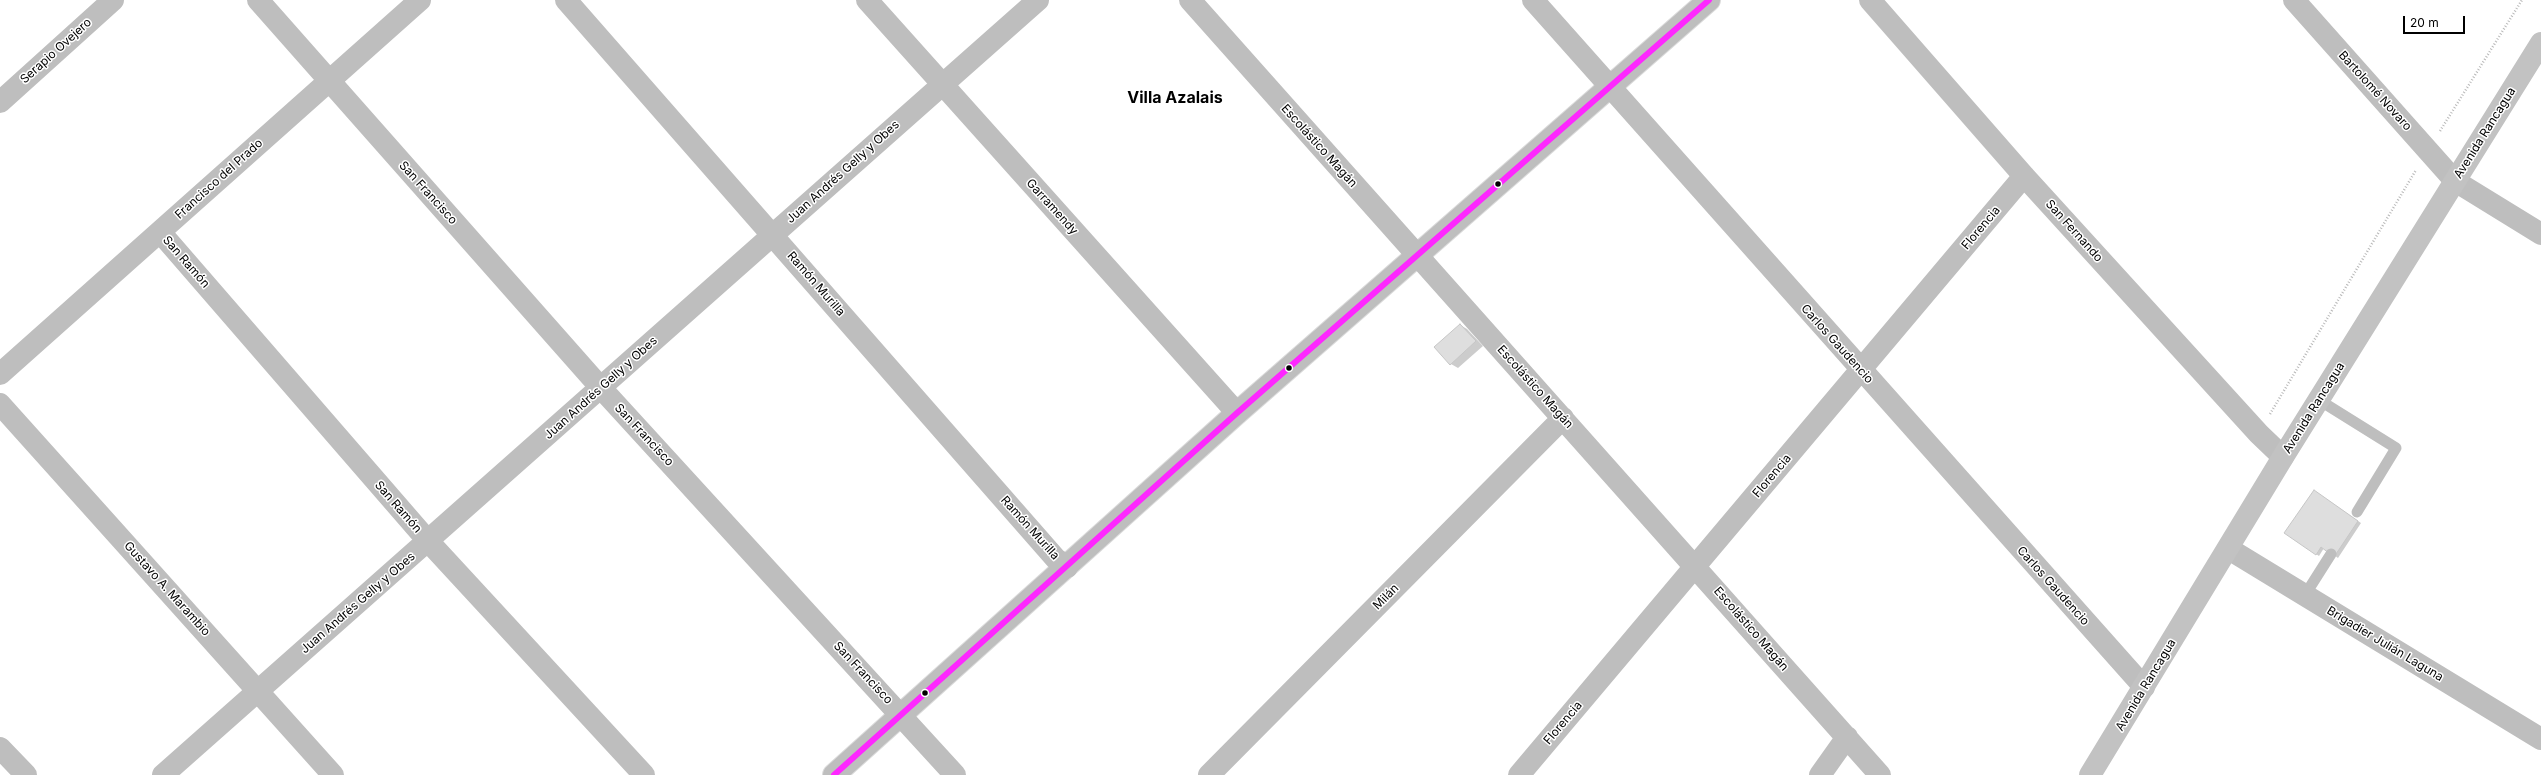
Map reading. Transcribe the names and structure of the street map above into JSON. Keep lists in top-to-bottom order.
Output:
{
  "streets": {
    "main road": ["Avenida Rancagua"],
    "street": [
      "Serapio Ovejero",
      "Bartolomé Novaro",
      "Escolástico Magán",
      "Juan Andrés Gelly y Obes",
      "Francisco del Prado",
      "San Francisco",
      "Garramendy",
      "Florencia",
      "San Fernando",
      "San Ramón",
      "Ramón Murilla",
      "Carlos Gaudencio",
      "Gustavo A. Marambio",
      "Milán",
      "Brigadier Julián Laguna"
    ]
  },
  "crossings": [
    ["Bartolomé Novaro", "Avenida Rancagua"],
    ["Avenida Rancagua", "San Fernando"],
    ["Avenida Rancagua", "Carlos Gaudencio"],
    ["Avenida Rancagua", "Brigadier Julián Laguna"],
    ["Escolástico Magán", "Florencia"],
    ["Escolástico Magán", "Milán"],
    ["Juan Andrés Gelly y Obes", "San Francisco"],
    ["Juan Andrés Gelly y Obes", "Garramendy"],
    ["Juan Andrés Gelly y Obes", "San Ramón"],
    ["Juan Andrés Gelly y Obes", "Ramón Murilla"],
    ["Juan Andrés Gelly y Obes", "Gustavo A. Marambio"],
    ["Francisco del Prado", "San Francisco"],
    ["Francisco del Prado", "San Ramón"],
    ["Florencia", "San Fernando"],
    ["Florencia", "Carlos Gaudencio"]
  ],
  "districts": ["Villa Azalais"],
  "scale_bar": "20 m"
}
